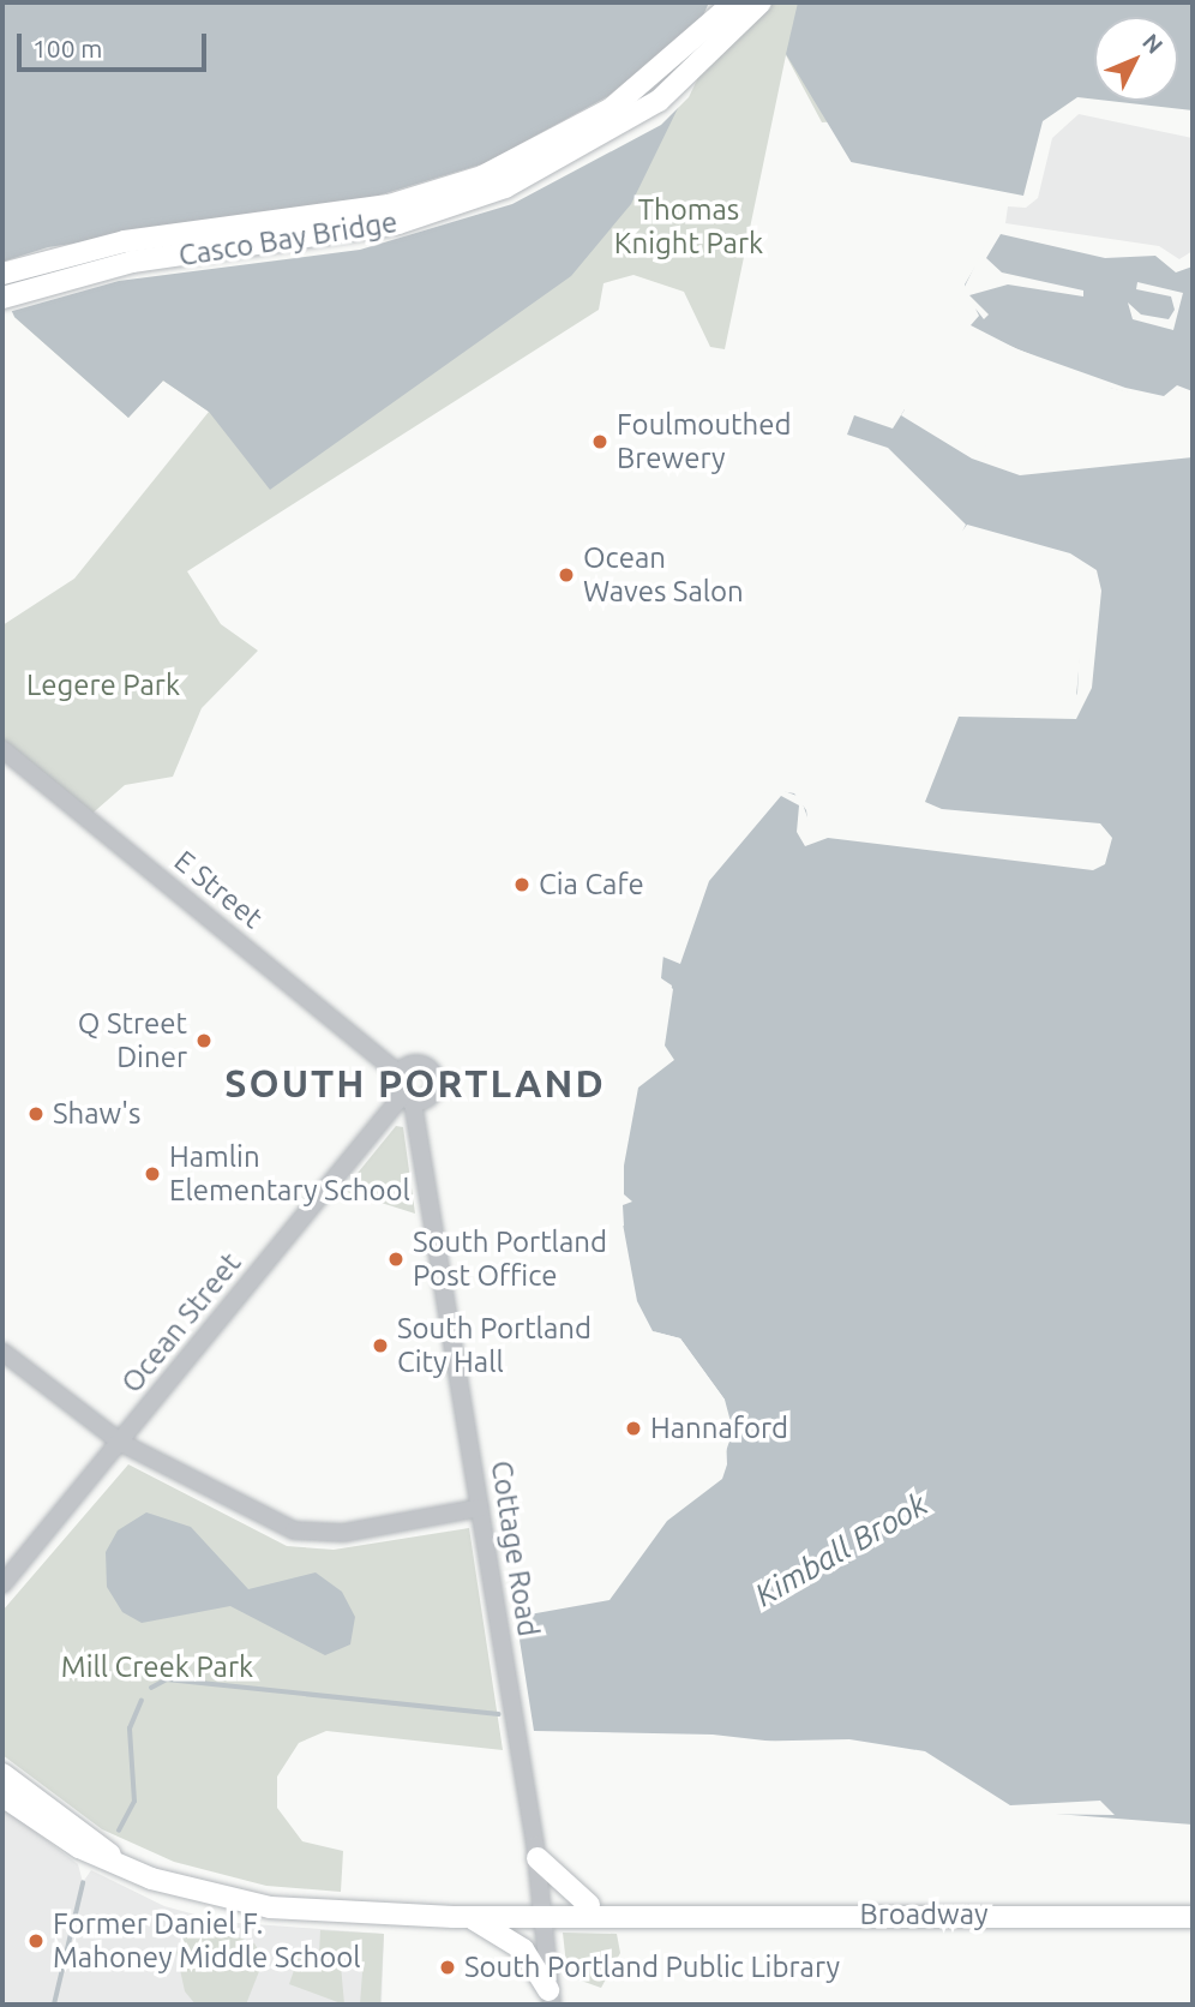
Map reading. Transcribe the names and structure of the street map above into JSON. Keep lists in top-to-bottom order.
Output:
{
  "streets": {
    "main road": ["Casco Bay Bridge", "Broadway"],
    "street": ["E Street", "Ocean Street", "Cottage Road"]
  },
  "crossings": [
    ["E Street", "Ocean Street"],
    ["E Street", "Cottage Road"],
    ["Ocean Street", "Cottage Road"],
    ["Cottage Road", "Broadway"]
  ],
  "districts": ["SOUTH PORTLAND"],
  "water": ["Kimball Brook"],
  "parks": ["Thomas Knight Park", "Legere Park", "Mill Creek Park"],
  "places": [
    "Foulmouthed Brewery",
    "Ocean Waves Salon",
    "Cia Cafe",
    "Q Street Diner",
    "Shaw's",
    "Hamlin Elementary School",
    "South Portland Post Office",
    "South Portland City Hall",
    "Hannaford",
    "Former Daniel F. Mahoney Middle School",
    "South Portland Public Library"
  ],
  "scale_bar": "100 m",
  "north": "top right"
}
